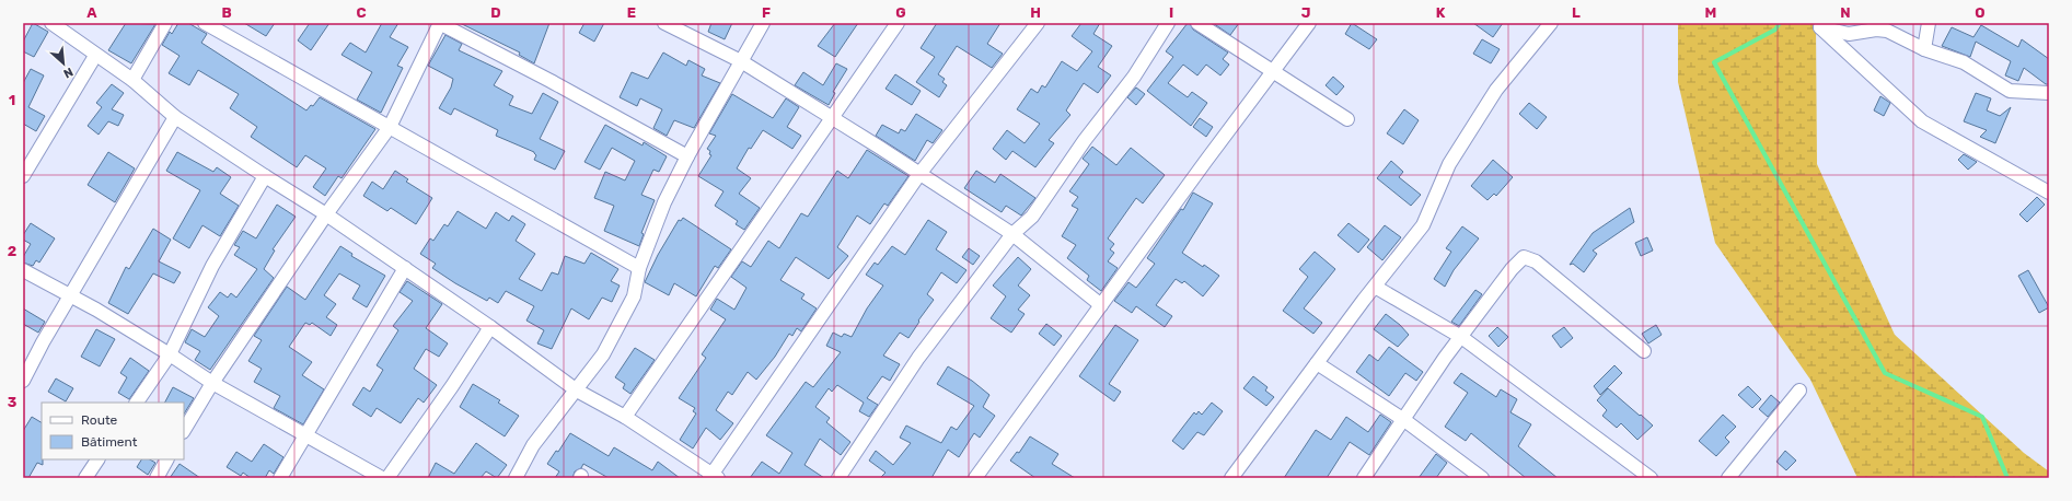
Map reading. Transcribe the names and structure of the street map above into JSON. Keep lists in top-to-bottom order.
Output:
{
  "legend": ["Route", "Bâtiment"],
  "north": "bottom right",
  "grid": {
    "columns": [
      "A",
      "B",
      "C",
      "D",
      "E",
      "F",
      "G",
      "H",
      "I",
      "J",
      "K",
      "L",
      "M",
      "N",
      "O"
    ],
    "rows": ["1", "2", "3"]
  }
}
